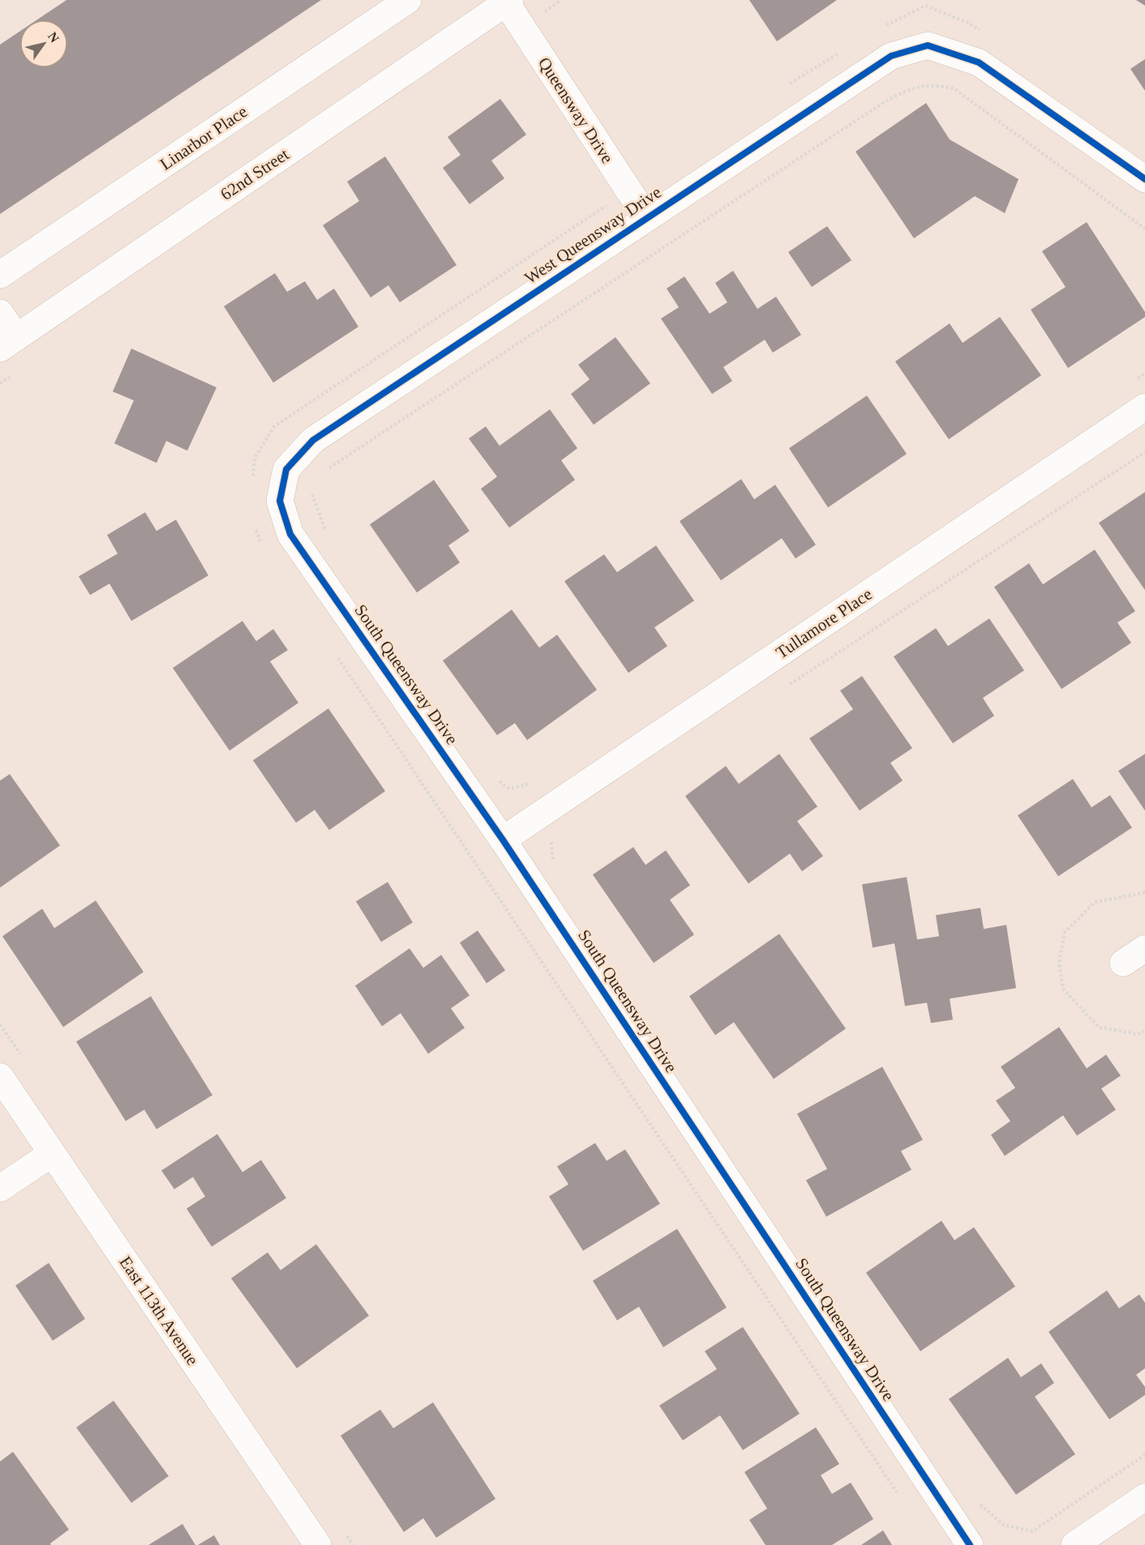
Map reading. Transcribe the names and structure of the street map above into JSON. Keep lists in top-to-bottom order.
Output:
{
  "streets": {
    "street": [
      "Queensway Drive",
      "Linarbor Place",
      "62nd Street",
      "West Queensway Drive",
      "Tullamore Place",
      "South Queensway Drive",
      "East 113th Avenue"
    ]
  },
  "crossings": [
    ["Queensway Drive", "62nd Street"],
    ["Queensway Drive", "West Queensway Drive"],
    ["West Queensway Drive", "South Queensway Drive"],
    ["Tullamore Place", "South Queensway Drive"]
  ],
  "north": "top right"
}
